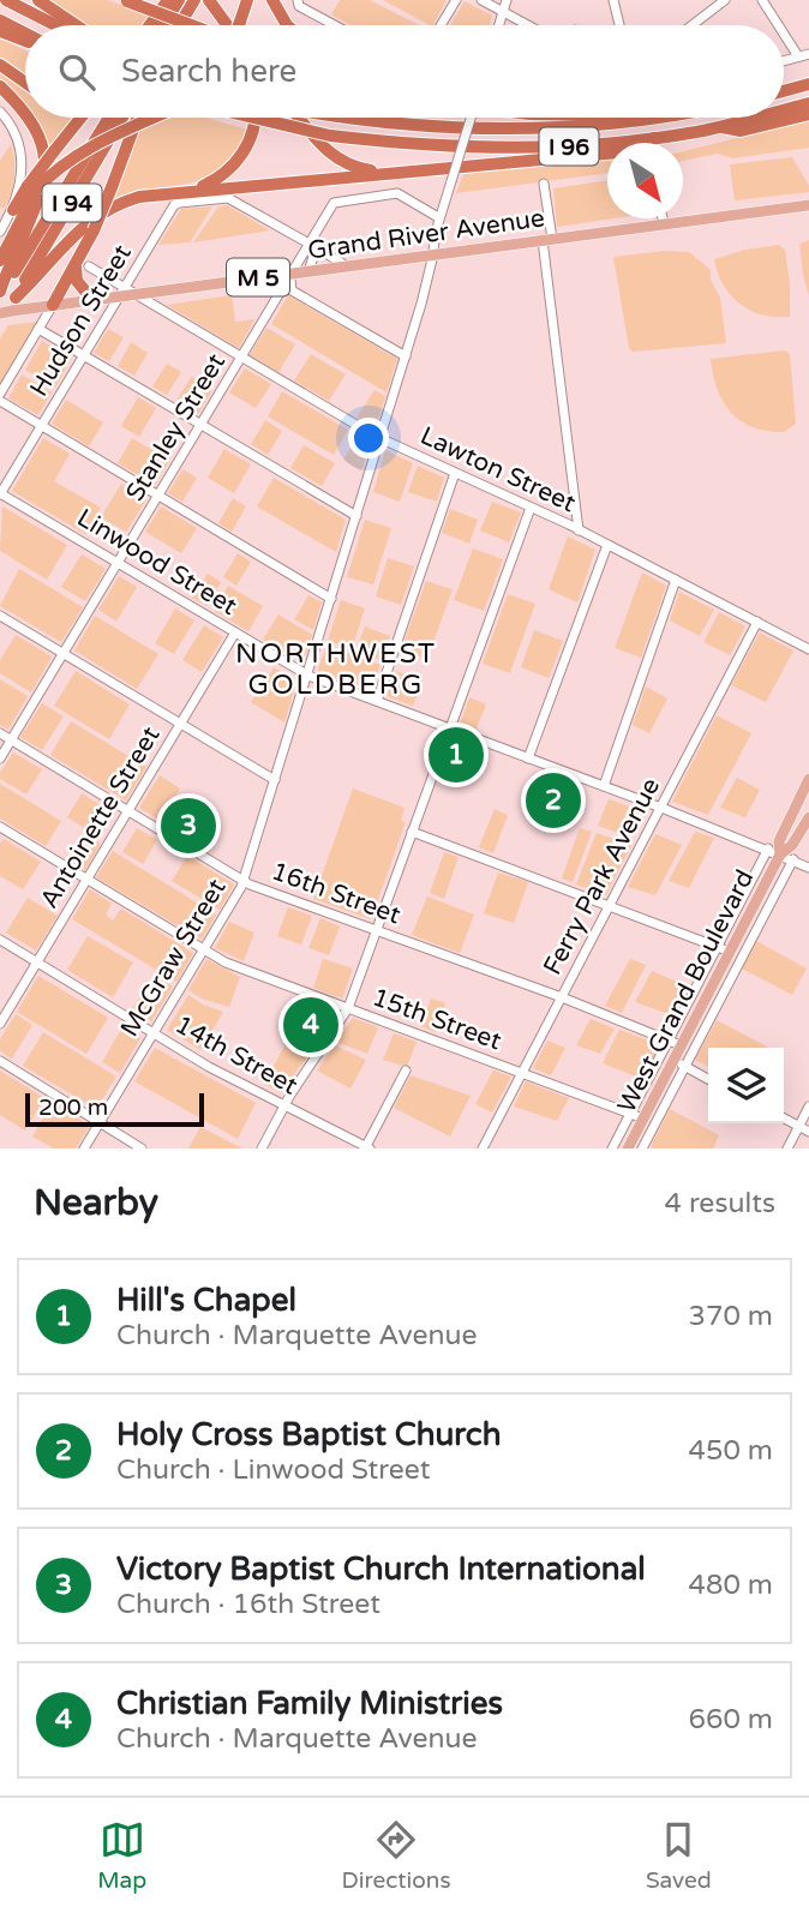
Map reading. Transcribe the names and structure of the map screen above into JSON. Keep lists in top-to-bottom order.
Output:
{
  "streets": {
    "highway": ["I 96", "I 94"],
    "main road": ["Grand River Avenue", "M 5", "West Grand Boulevard"],
    "street": [
      "Hudson Street",
      "Stanley Street",
      "Lawton Street",
      "Linwood Street",
      "Antoinette Street",
      "Ferry Park Avenue",
      "16th Street",
      "McGraw Street",
      "15th Street",
      "14th Street"
    ]
  },
  "crossings": [
    ["Grand River Avenue", "Hudson Street"],
    ["Grand River Avenue", "Stanley Street"],
    ["Grand River Avenue", "Lawton Street"],
    ["Grand River Avenue", "McGraw Street"],
    ["Hudson Street", "Stanley Street"],
    ["Hudson Street", "Lawton Street"],
    ["Hudson Street", "Linwood Street"],
    ["Stanley Street", "Lawton Street"],
    ["Stanley Street", "Linwood Street"],
    ["Stanley Street", "16th Street"],
    ["Stanley Street", "McGraw Street"],
    ["Lawton Street", "Ferry Park Avenue"],
    ["Lawton Street", "McGraw Street"],
    ["Linwood Street", "Antoinette Street"],
    ["Linwood Street", "Ferry Park Avenue"],
    ["Linwood Street", "McGraw Street"],
    ["Linwood Street", "West Grand Boulevard"],
    ["Antoinette Street", "16th Street"],
    ["Antoinette Street", "15th Street"],
    ["Antoinette Street", "14th Street"],
    ["Ferry Park Avenue", "16th Street"],
    ["Ferry Park Avenue", "15th Street"],
    ["16th Street", "McGraw Street"],
    ["16th Street", "West Grand Boulevard"],
    ["McGraw Street", "15th Street"],
    ["McGraw Street", "14th Street"],
    ["West Grand Boulevard", "15th Street"]
  ],
  "districts": ["NORTHWEST GOLDBERG"],
  "scale_bar": "200 m",
  "north": "bottom right",
  "page": {
    "search": "Search here",
    "pins": [
      "1",
      "2",
      "3",
      "4"
    ],
    "scale": "200 m",
    "heading": ["Nearby", "4 results"],
    "list": [
      {
        "mark": "1",
        "name": "Hill's Chapel",
        "note": "Church · Marquette Avenue",
        "value": "370 m"
      },
      {
        "mark": "2",
        "name": "Holy Cross Baptist Church",
        "note": "Church · Linwood Street",
        "value": "450 m"
      },
      {
        "mark": "3",
        "name": "Victory Baptist Church International",
        "note": "Church · 16th Street",
        "value": "480 m"
      },
      {
        "mark": "4",
        "name": "Christian Family Ministries",
        "note": "Church · Marquette Avenue",
        "value": "660 m"
      }
    ],
    "nav": ["Map", "Directions", "Saved"]
  }
}
